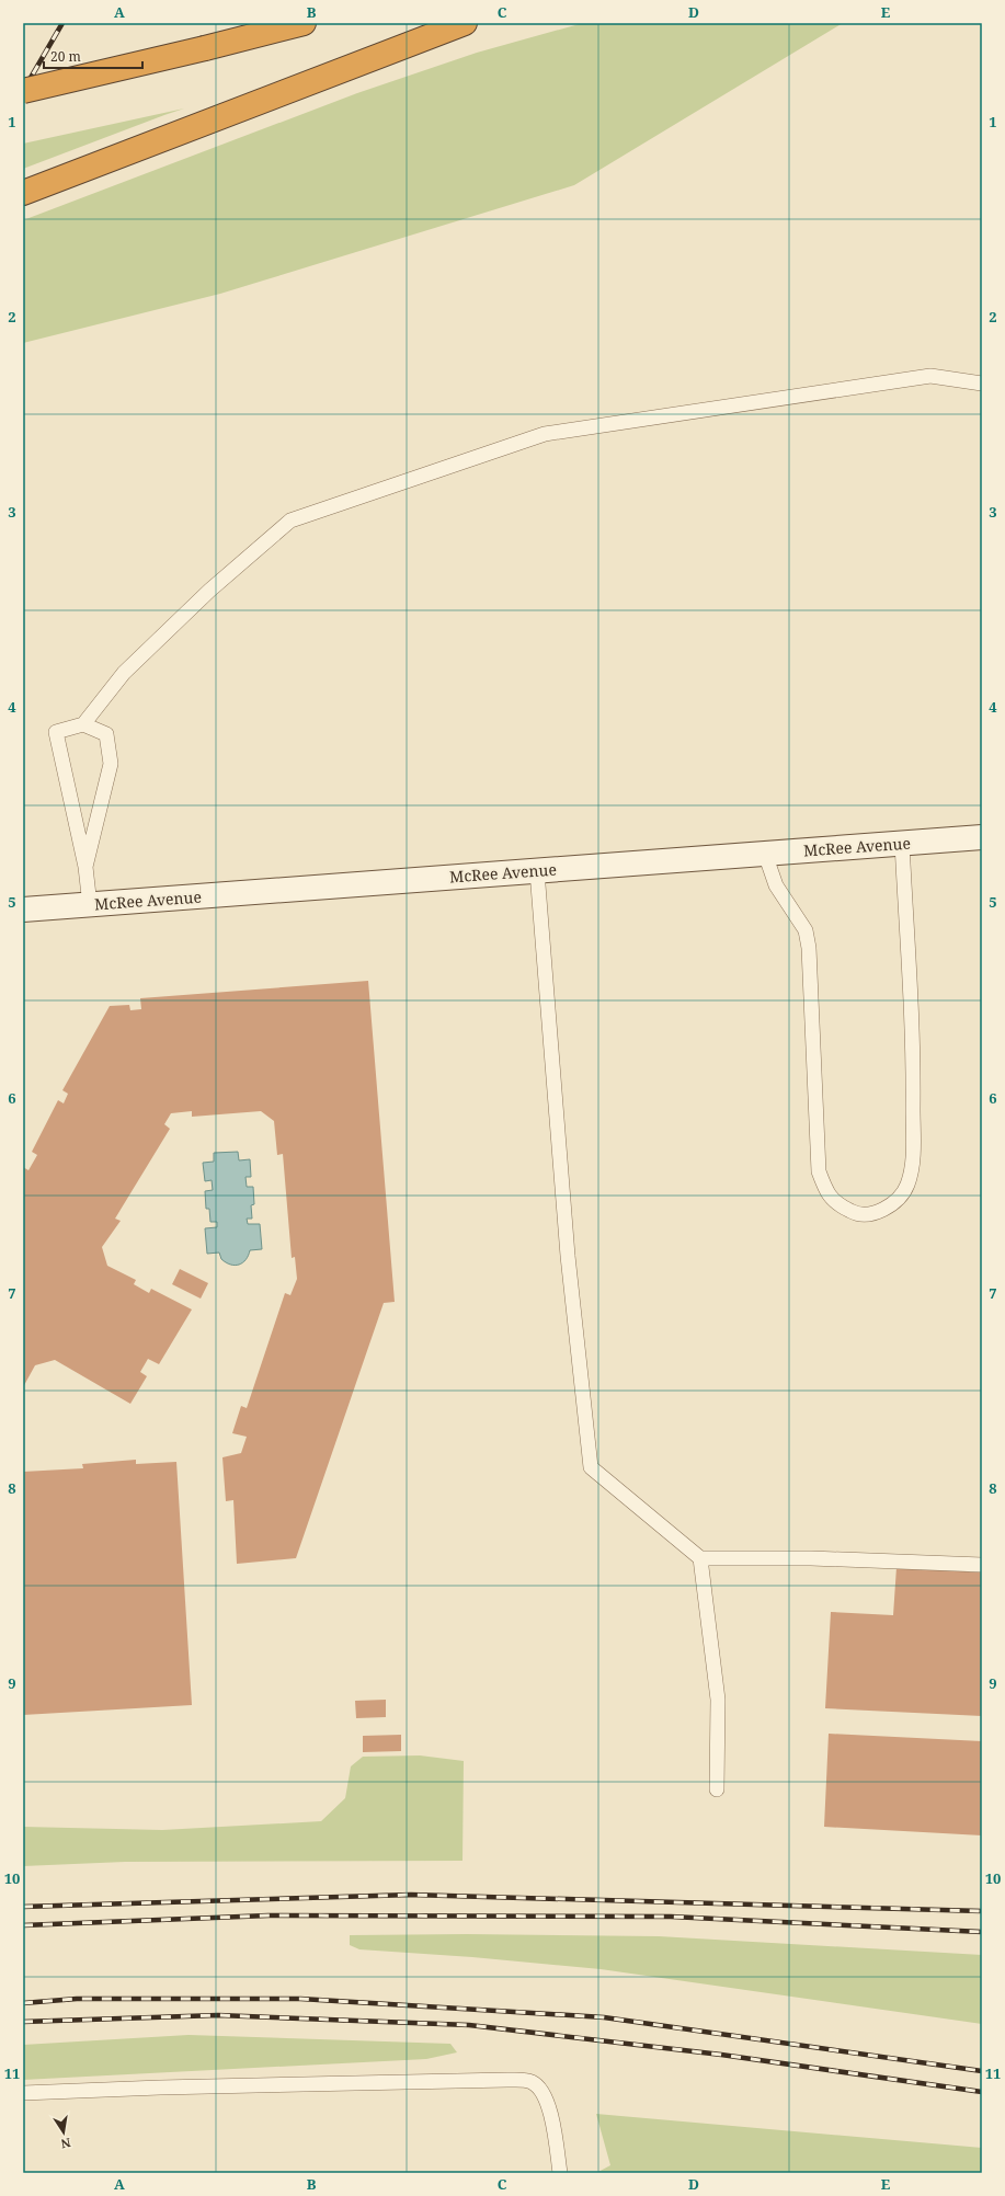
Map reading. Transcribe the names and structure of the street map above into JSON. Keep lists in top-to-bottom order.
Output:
{
  "streets": {
    "main road": ["McRee Avenue"]
  },
  "scale_bar": "20 m",
  "north": "bottom",
  "grid": {
    "columns": [
      "A",
      "B",
      "C",
      "D",
      "E"
    ],
    "rows": [
      "1",
      "2",
      "3",
      "4",
      "5",
      "6",
      "7",
      "8",
      "9",
      "10",
      "11"
    ]
  }
}
